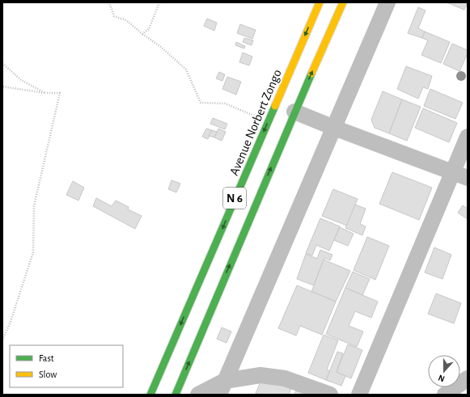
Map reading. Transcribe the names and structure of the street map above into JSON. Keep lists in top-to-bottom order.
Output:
{
  "streets": {
    "main road": ["Avenue Norbert Zongo", "N 6"]
  },
  "legend": ["Fast", "Slow"],
  "north": "bottom"
}
